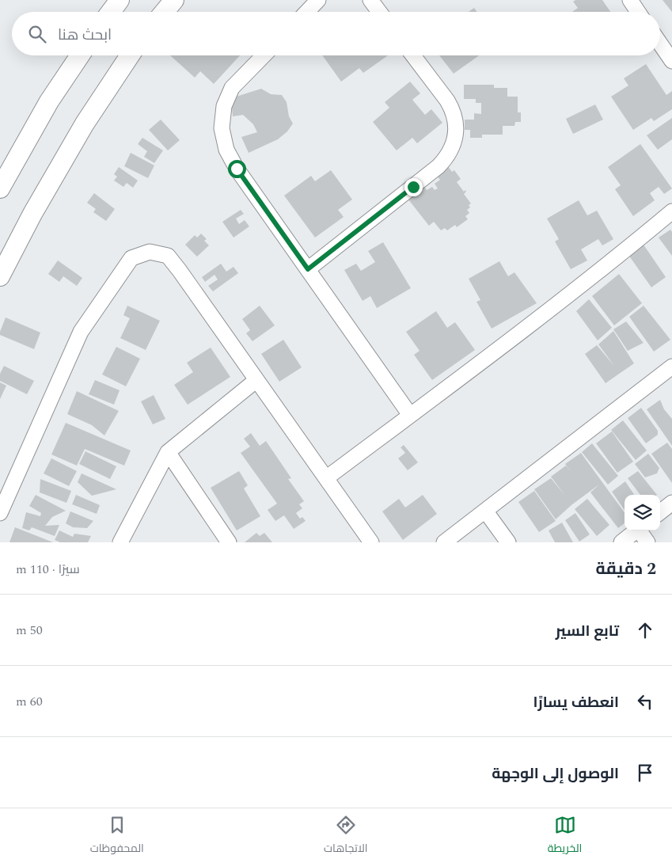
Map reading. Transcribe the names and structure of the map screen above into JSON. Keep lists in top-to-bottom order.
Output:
{
  "page": {
    "search": "ابحث هنا",
    "heading": ["2 دقيقة", "سيرًا · 110 m"],
    "list": [
      ["تابع السير", "50 m"],
      ["انعطف يسارًا", "60 m"],
      "الوصول إلى الوجهة"
    ],
    "nav": ["الخريطة", "الاتجاهات", "المحفوظات"]
  }
}
